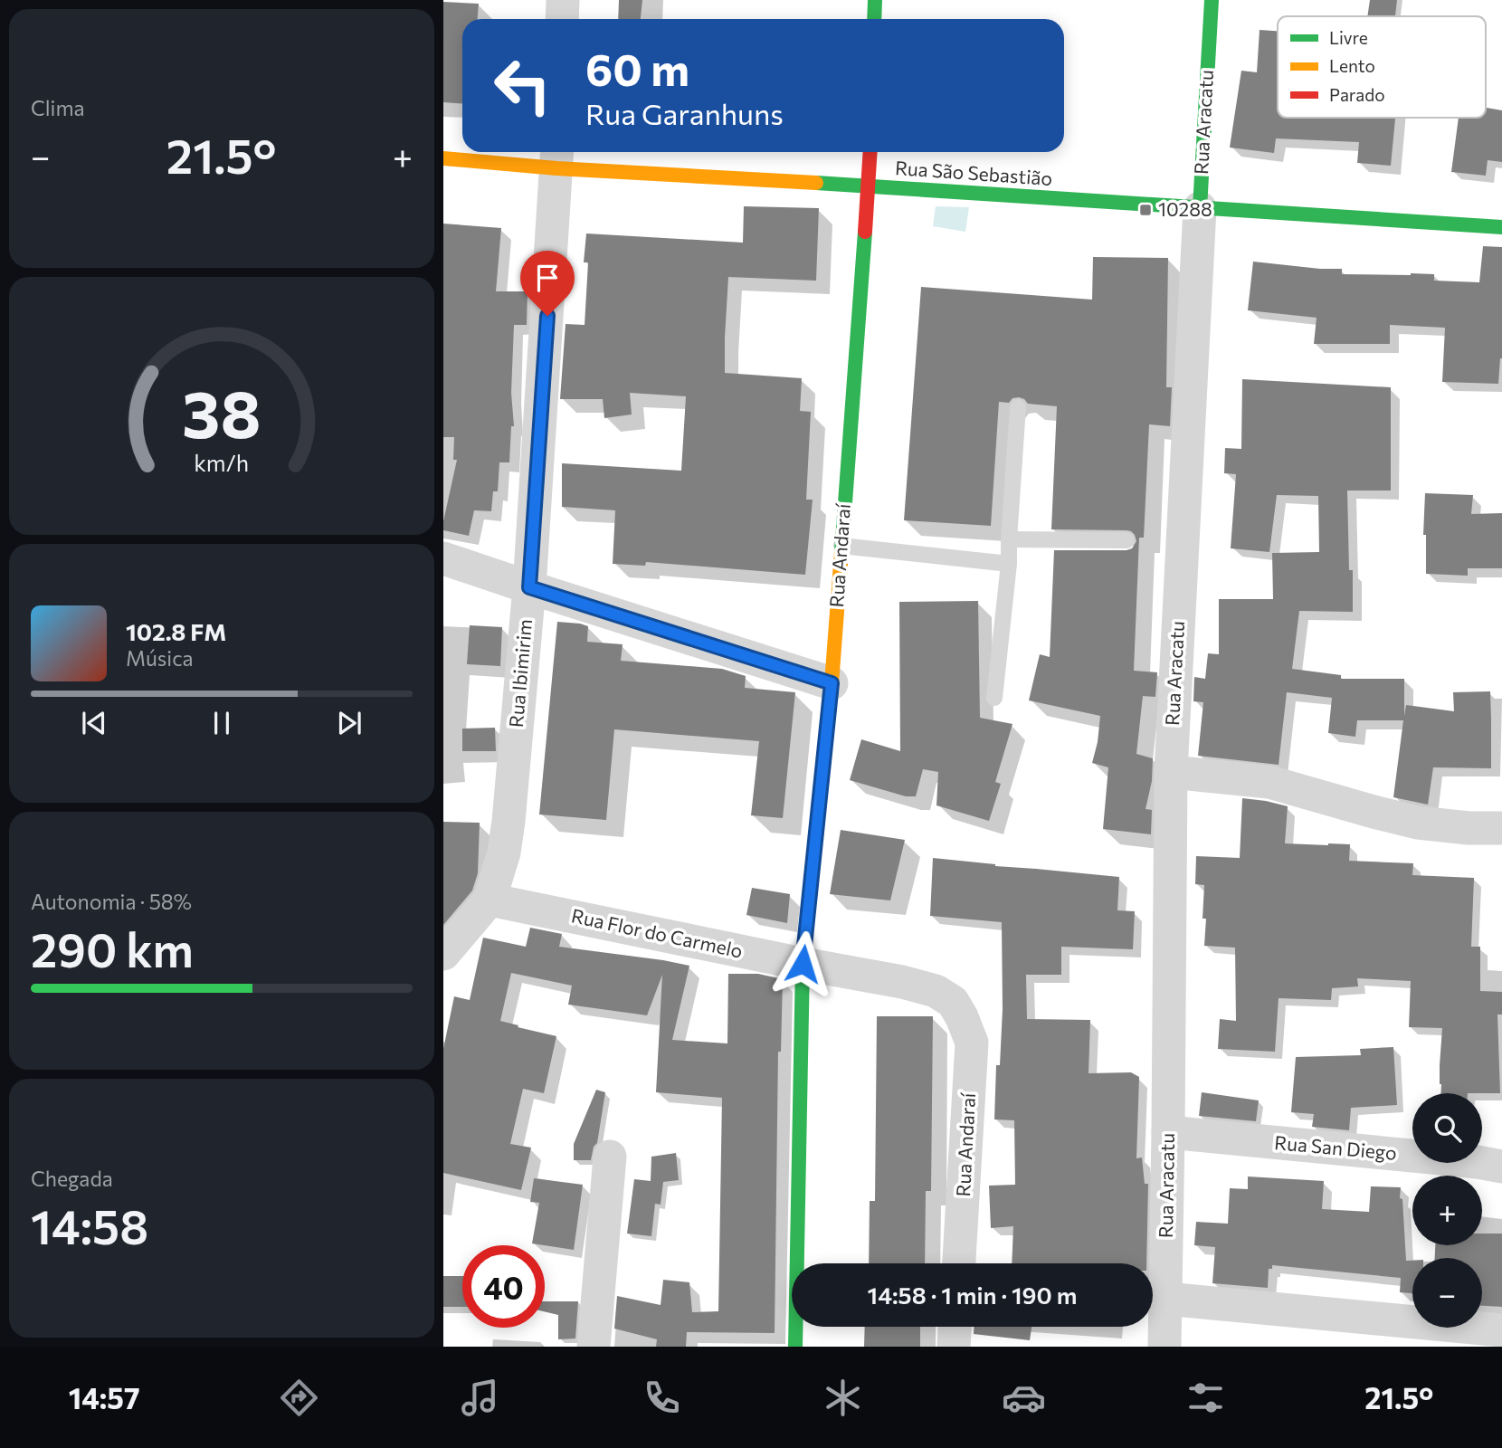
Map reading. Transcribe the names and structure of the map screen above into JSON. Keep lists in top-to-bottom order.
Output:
{
  "streets": {
    "street": [
      "Rua Aracatu",
      "Rua São Sebastião",
      "Rua Andaraí",
      "Rua Ibimirim",
      "Rua Flor do Carmelo",
      "Rua San Diego"
    ]
  },
  "crossings": [
    ["Rua Aracatu", "Rua São Sebastião"],
    ["Rua Aracatu", "Rua San Diego"],
    ["Rua São Sebastião", "Rua Andaraí"],
    ["Rua São Sebastião", "Rua Ibimirim"],
    ["Rua Andaraí", "Rua Flor do Carmelo"],
    ["Rua Ibimirim", "Rua Flor do Carmelo"]
  ],
  "places": {
    "transit": ["10288"]
  },
  "legend": ["Livre", "Lento", "Parado"],
  "page": {
    "tile": [
      "Clima",
      ["Autonomia · 58%", "290 km"],
      ["Chegada", "14:58"]
    ],
    "turn": ["60 m", "Rua Garanhuns"],
    "heat": ["−", "21.5°", "+"],
    "song": ["102.8 FM", "Música"],
    "map_buttons": ["+", "−"],
    "limit": "40",
    "trip": "14:58 · 1 min · 190 m",
    "tabs": ["14:57", "21.5°"],
    "gauge": ["38", "km/h"]
  }
}
